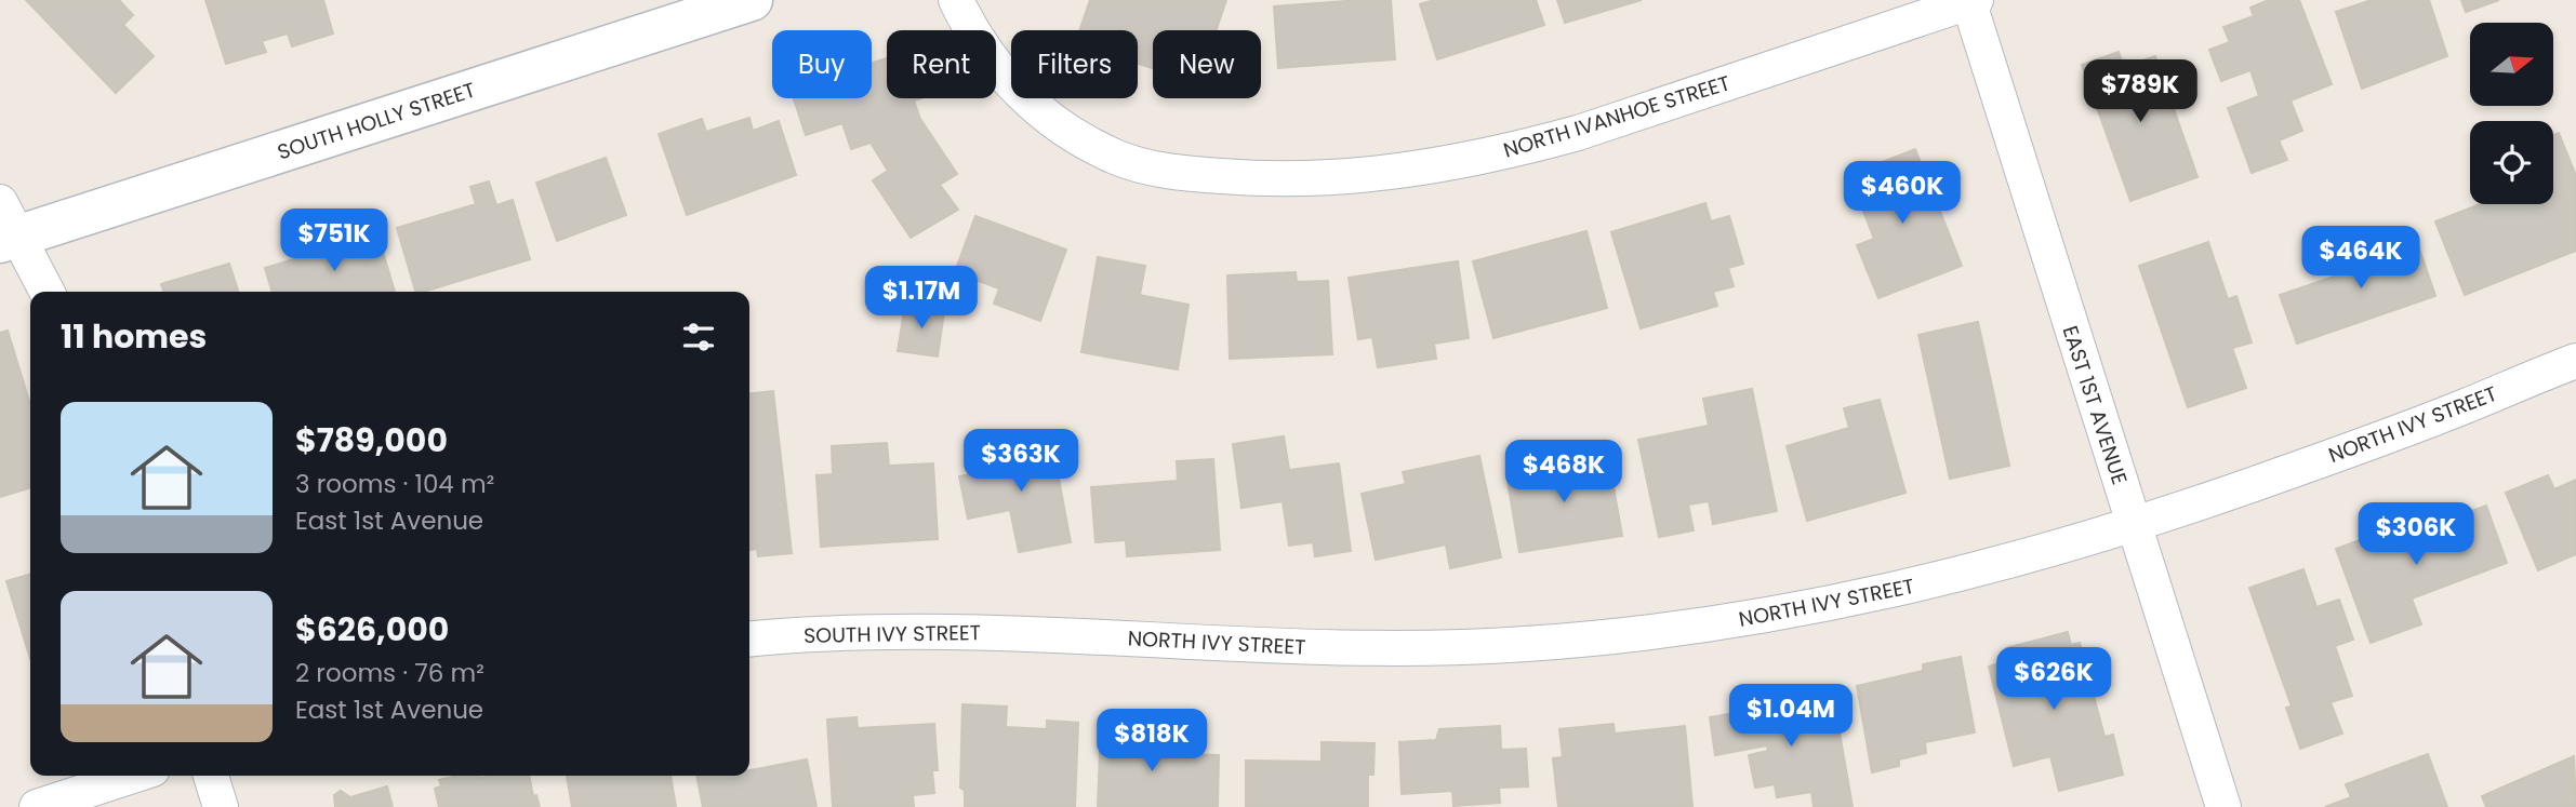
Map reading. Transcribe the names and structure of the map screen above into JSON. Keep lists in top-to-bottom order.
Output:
{
  "streets": {
    "street": [
      "NORTH IVANHOE STREET",
      "SOUTH HOLLY STREET",
      "EAST 1ST AVENUE",
      "NORTH IVY STREET",
      "SOUTH IVY STREET"
    ]
  },
  "crossings": [
    ["NORTH IVANHOE STREET", "EAST 1ST AVENUE"],
    ["EAST 1ST AVENUE", "NORTH IVY STREET"],
    ["NORTH IVY STREET", "SOUTH IVY STREET"]
  ],
  "north": "right",
  "page": {
    "chip": [
      "Buy",
      "Rent",
      "Filters",
      "New"
    ],
    "price": [
      "$789K",
      "$460K",
      "$751K",
      "$464K",
      "$1.17M",
      "$363K",
      "$468K",
      "$306K",
      "$626K",
      "$1.04M",
      "$818K"
    ],
    "heading": "11 homes",
    "list": [
      {
        "name": "$789,000",
        "note": "3 rooms · 104 m² · East 1st Avenue"
      },
      {
        "name": "$626,000",
        "note": "2 rooms · 76 m² · East 1st Avenue"
      }
    ]
  }
}
